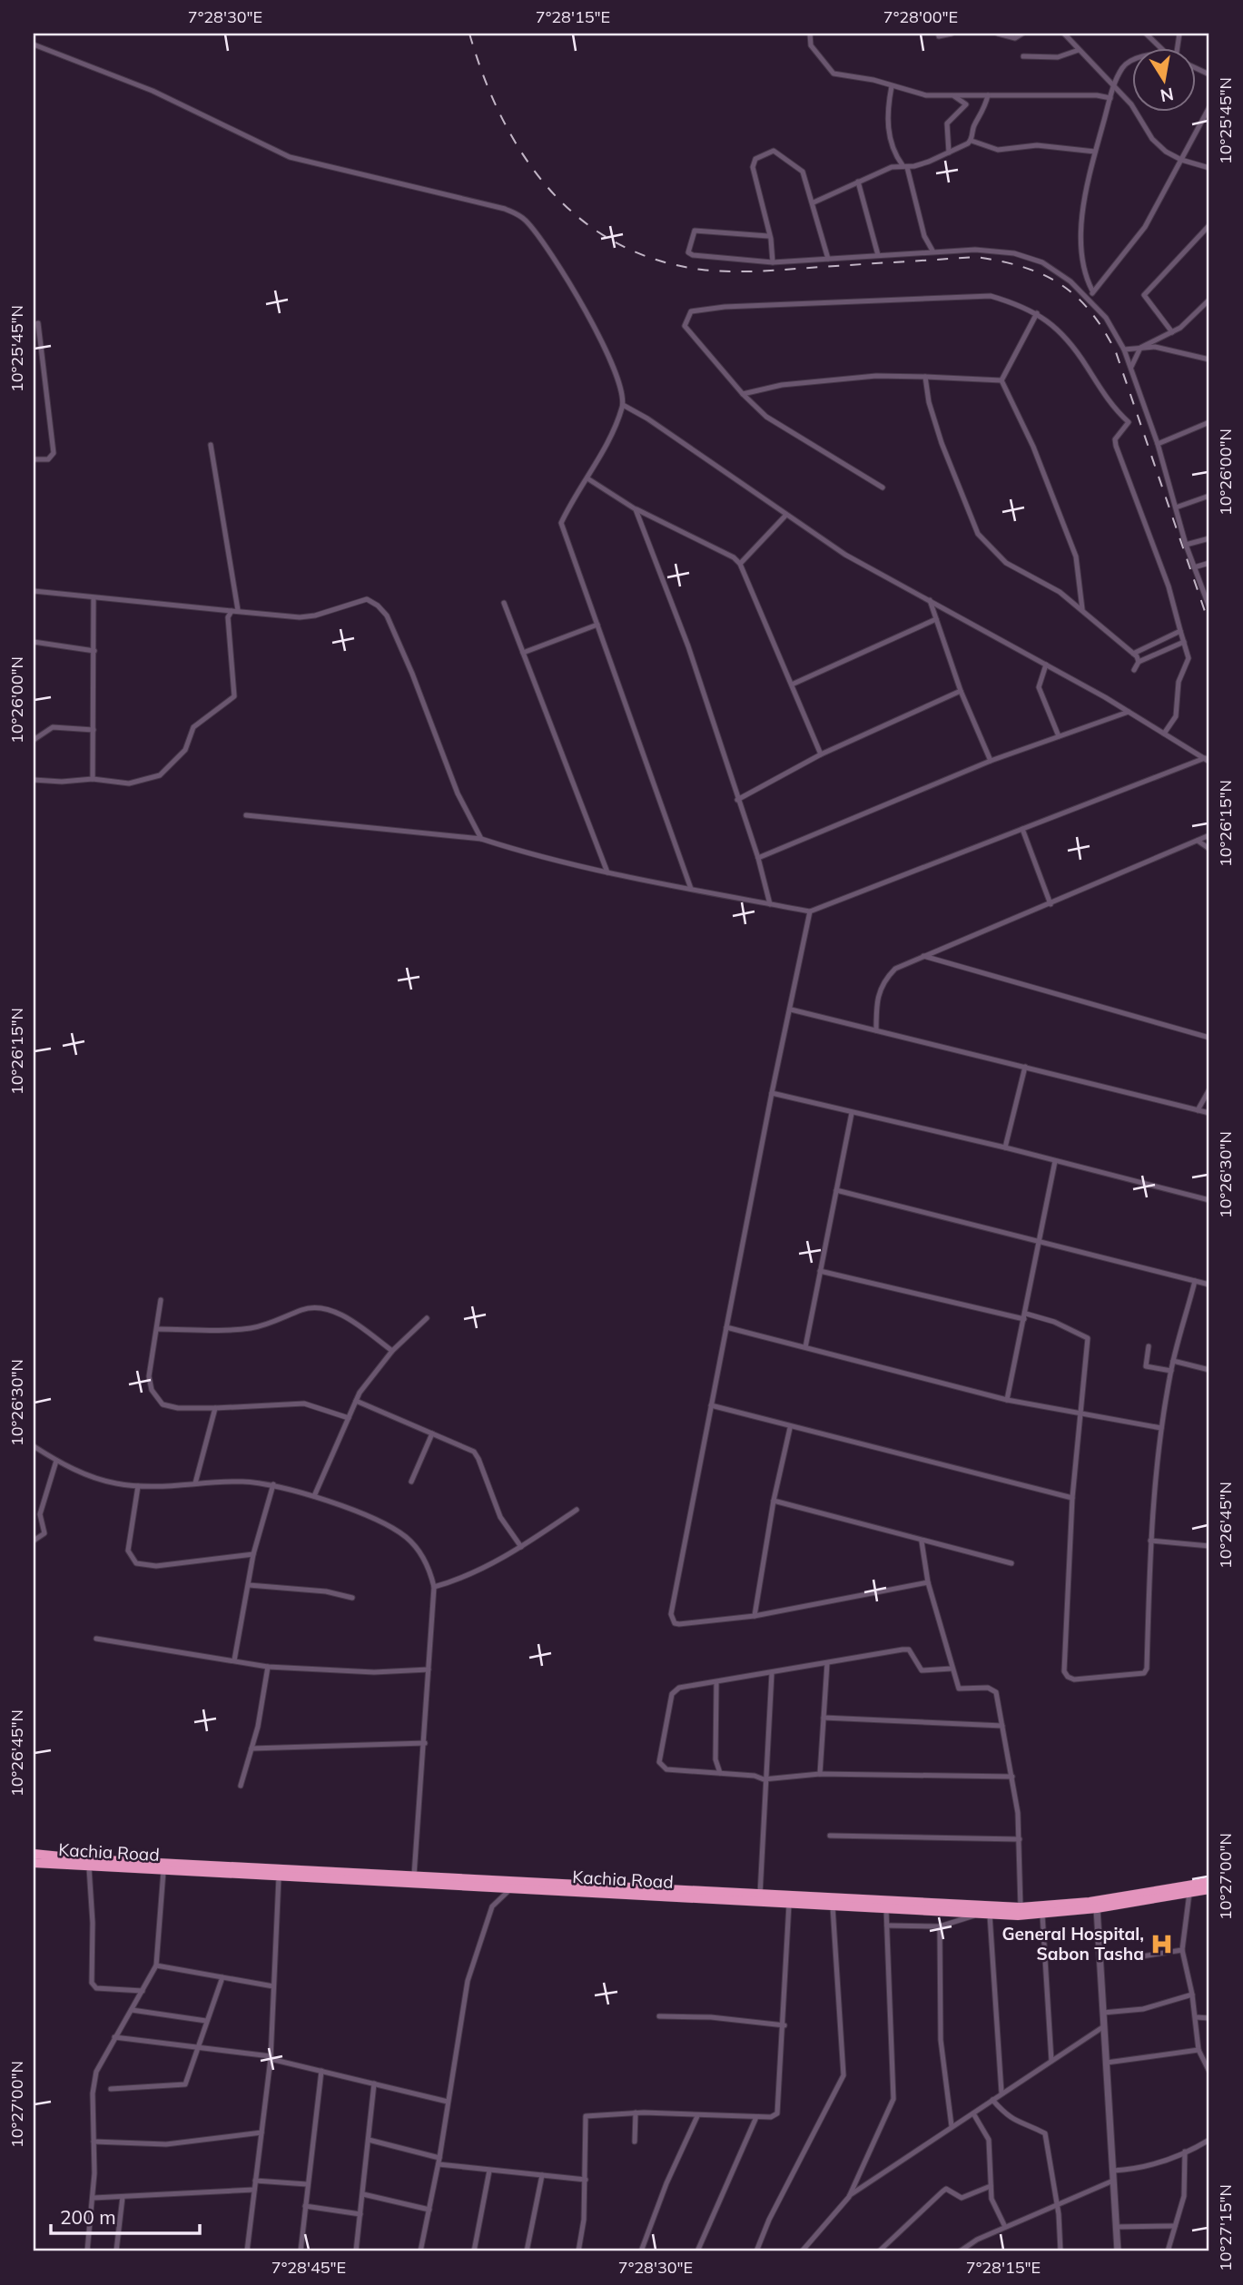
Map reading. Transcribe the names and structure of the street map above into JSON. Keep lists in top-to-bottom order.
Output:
{
  "streets": {
    "highway": ["Kachia Road"]
  },
  "places": {
    "hospital": ["General Hospital, Sabon Tasha"]
  },
  "scale_bar": "200 m",
  "north": "bottom",
  "coordinates": [
    "7°28'30\"E",
    "7°28'15\"E",
    "7°28'00\"E",
    "10°25'45\"N",
    "10°26'00\"N",
    "10°26'15\"N",
    "10°26'30\"N",
    "10°26'45\"N",
    "10°27'00\"N",
    "10°27'15\"N",
    "7°28'45\"E"
  ]
}
